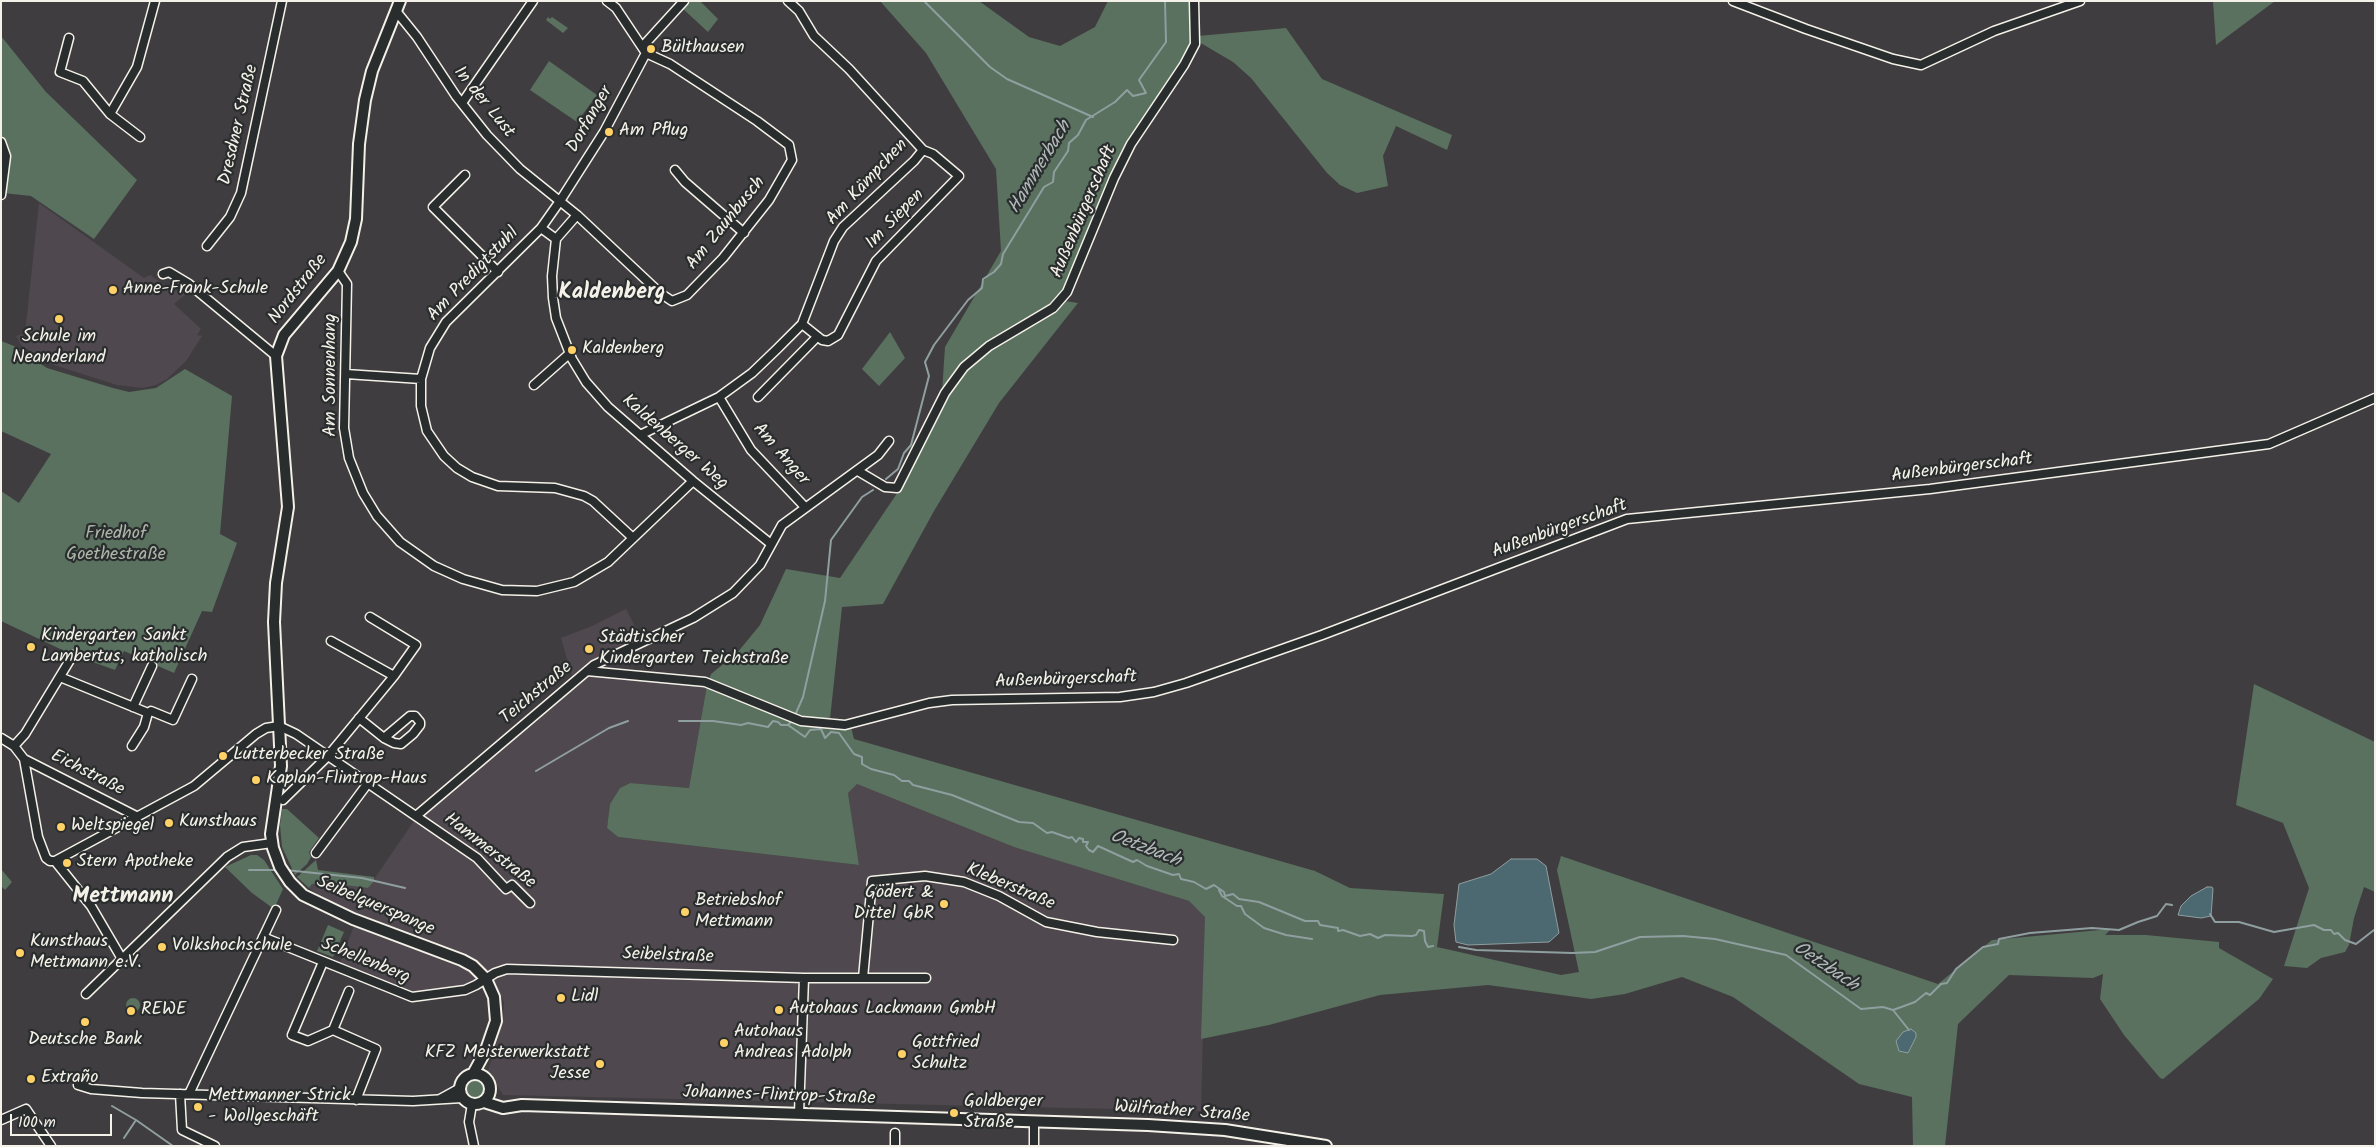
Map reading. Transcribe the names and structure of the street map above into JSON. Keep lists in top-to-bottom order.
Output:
{
  "streets": {
    "main road": [
      "Nordstraße",
      "Seibelquerspange",
      "Johannes-Flintrop-Straße",
      "Wülfrather Straße"
    ],
    "street": [
      "In der Lust",
      "Dorfanger",
      "Dresdner Straße",
      "Am Kämpchen",
      "Außenbürgerschaft",
      "Im Siepen",
      "Am Zaunbusch",
      "Am Predigtstuhl",
      "Am Sonnenhang",
      "Kaldenberger Weg",
      "Am Anger",
      "Teichstraße",
      "Eichstraße",
      "Hammerstraße",
      "Kleberstraße",
      "Seibelstraße",
      "Schellenberg"
    ]
  },
  "crossings": [
    ["In der Lust", "Dorfanger"],
    ["In der Lust", "Am Zaunbusch"],
    ["In der Lust", "Am Predigtstuhl"],
    ["In der Lust", "Nordstraße"],
    ["Dorfanger", "Am Zaunbusch"],
    ["Dorfanger", "Am Predigtstuhl"],
    ["Am Kämpchen", "Im Siepen"],
    ["Am Kämpchen", "Kaldenberger Weg"],
    ["Am Kämpchen", "Am Anger"],
    ["Außenbürgerschaft", "Teichstraße"],
    ["Am Zaunbusch", "Am Predigtstuhl"],
    ["Am Predigtstuhl", "Am Sonnenhang"],
    ["Nordstraße", "Am Sonnenhang"],
    ["Nordstraße", "Hammerstraße"],
    ["Nordstraße", "Seibelquerspange"],
    ["Am Sonnenhang", "Kaldenberger Weg"],
    ["Kaldenberger Weg", "Teichstraße"],
    ["Am Anger", "Teichstraße"],
    ["Teichstraße", "Hammerstraße"],
    ["Kleberstraße", "Seibelstraße"],
    ["Seibelquerspange", "Seibelstraße"],
    ["Seibelquerspange", "Schellenberg"],
    ["Seibelstraße", "Schellenberg"],
    ["Johannes-Flintrop-Straße", "Wülfrather Straße"]
  ],
  "districts": ["Kaldenberg", "Mettmann"],
  "water": ["Hammerbach", "Oetzbach"],
  "parks": ["Friedhof Goethestraße"],
  "places": [
    "Bülthausen",
    "Am Pflug",
    "Anne-Frank-Schule",
    "Schule im Neanderland",
    "Kaldenberg",
    "Kindergarten Sankt Lambertus, katholisch",
    "Städtischer Kindergarten Teichstraße",
    "Lutterbecker Straße",
    "Kaplan-Flintrop-Haus",
    "Kunsthaus",
    "Weltspiegel",
    "Stern Apotheke",
    "Gödert & Dittel GbR",
    "Betriebshof Mettmann",
    "Volkshochschule",
    "Kunsthaus Mettmann e.V.",
    "Lidl",
    "Autohaus Lackmann GmbH",
    "REWE",
    "Deutsche Bank",
    "Autohaus Andreas Adolph",
    "Gottfried Schultz",
    "KFZ Meisterwerkstatt Jesse",
    "Extraño",
    "Mettmanner Strick - Wollgeschäft",
    "Goldberger Straße"
  ],
  "scale_bar": "100 m"
}
